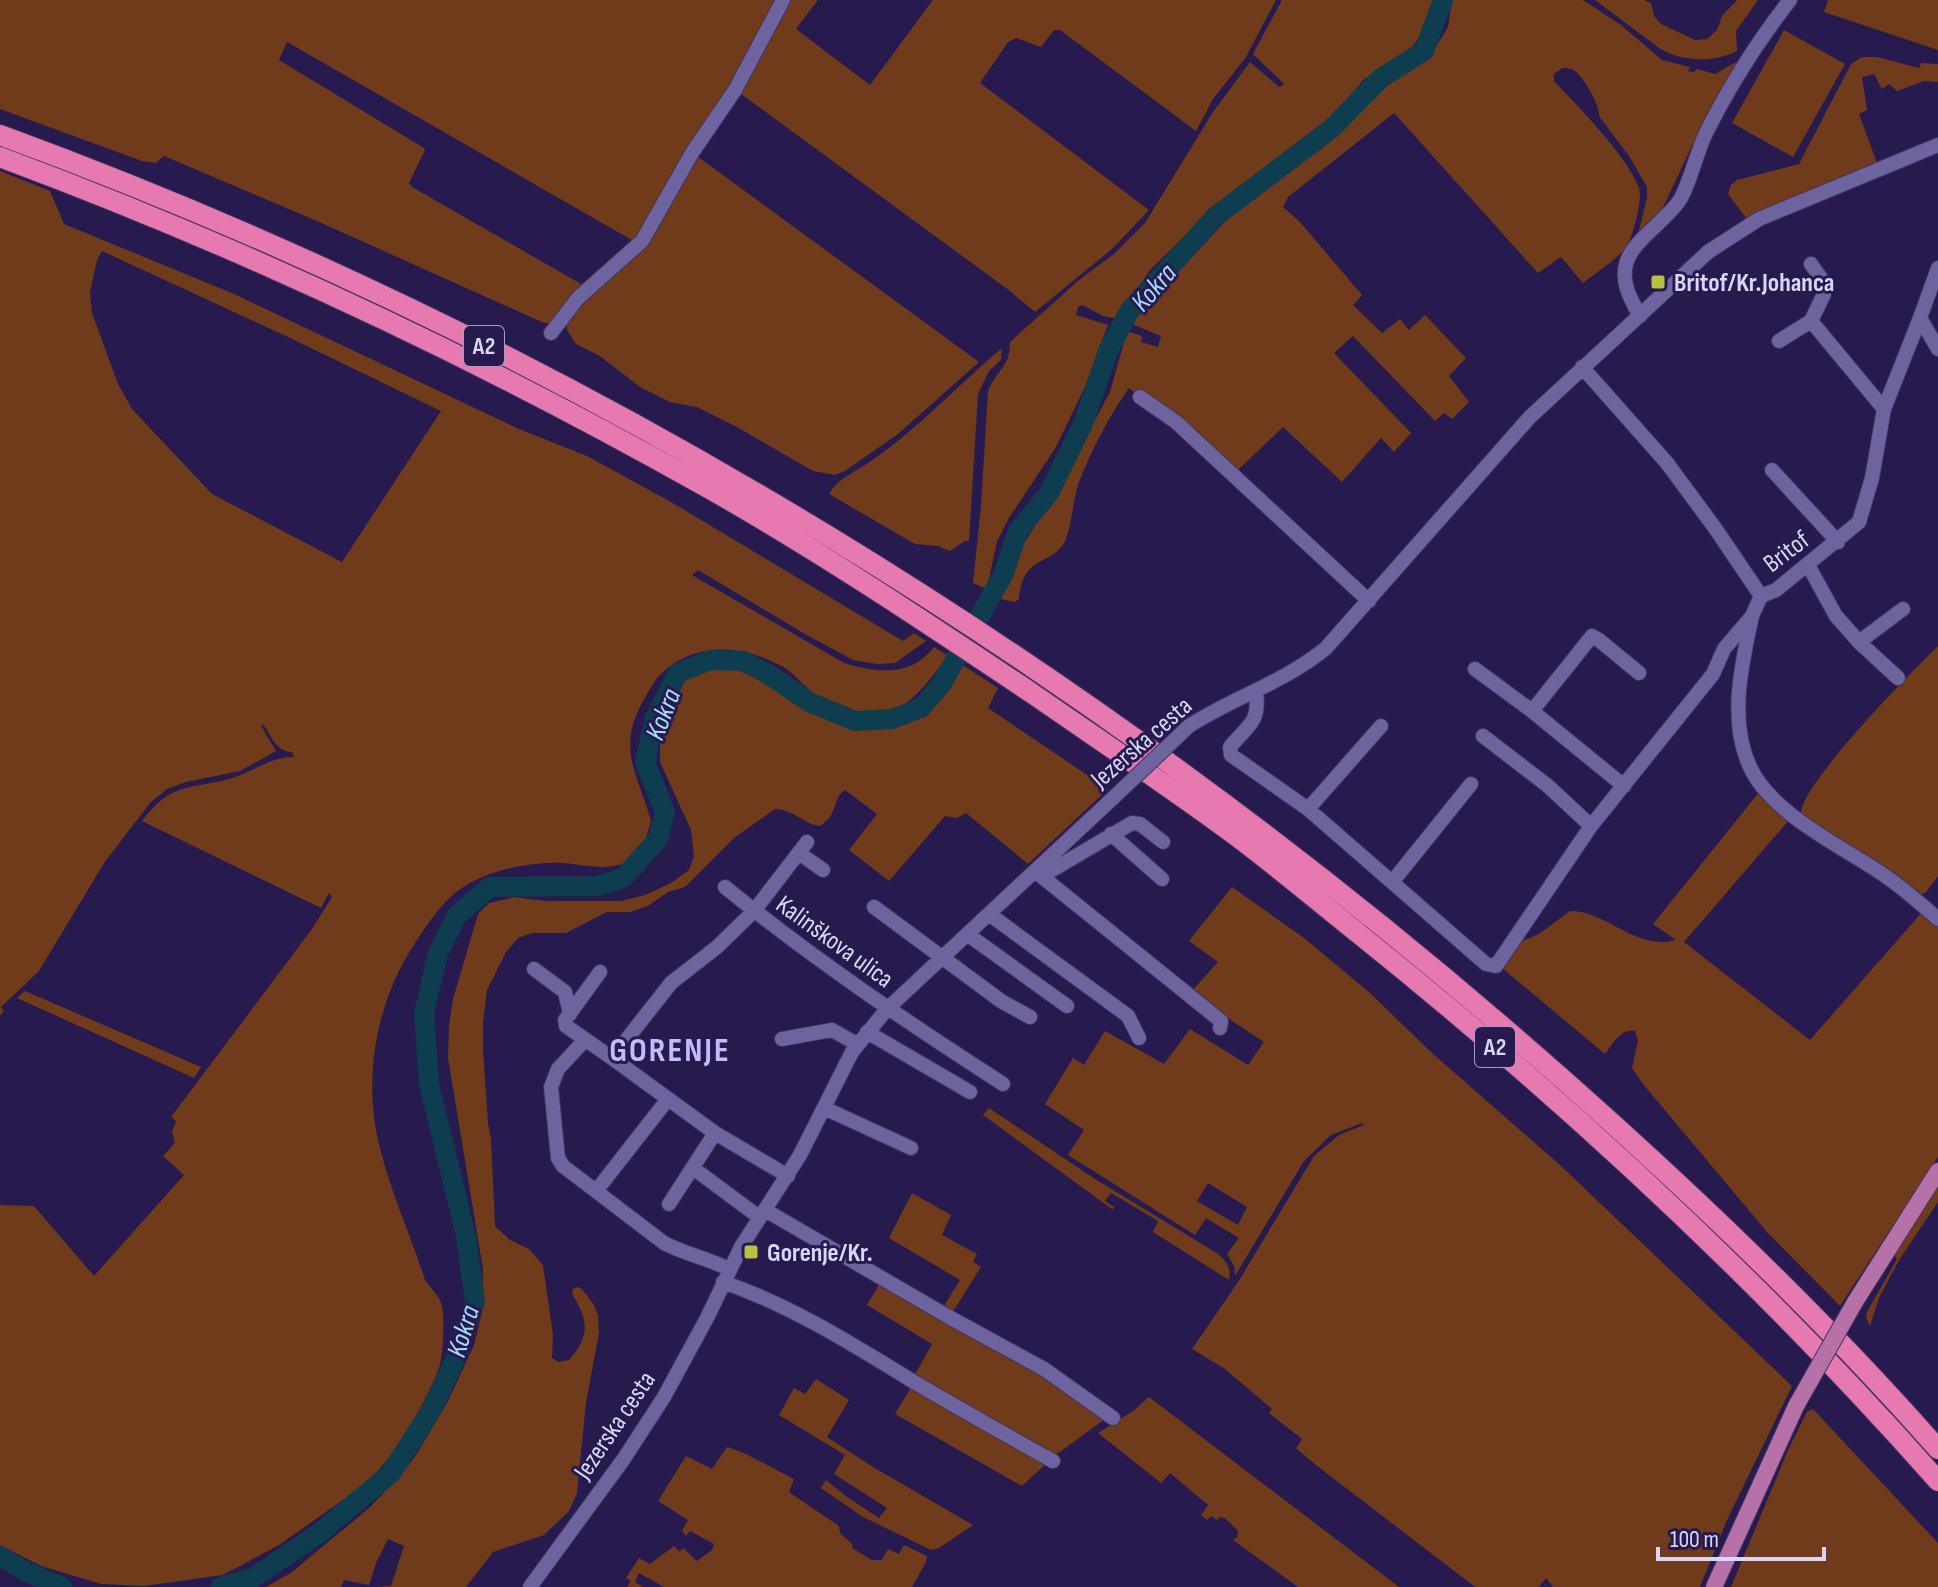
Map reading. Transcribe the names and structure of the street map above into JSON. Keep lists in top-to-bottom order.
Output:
{
  "streets": {
    "highway": ["A2"],
    "street": ["Britof", "Jezerska cesta", "Kalinškova ulica"]
  },
  "crossings": [
    ["Jezerska cesta", "Kalinškova ulica"]
  ],
  "districts": ["GORENJE"],
  "water": ["Kokra"],
  "places": {
    "transit": ["Britof/Kr.Johanca", "Gorenje/Kr."]
  },
  "scale_bar": "100 m"
}
